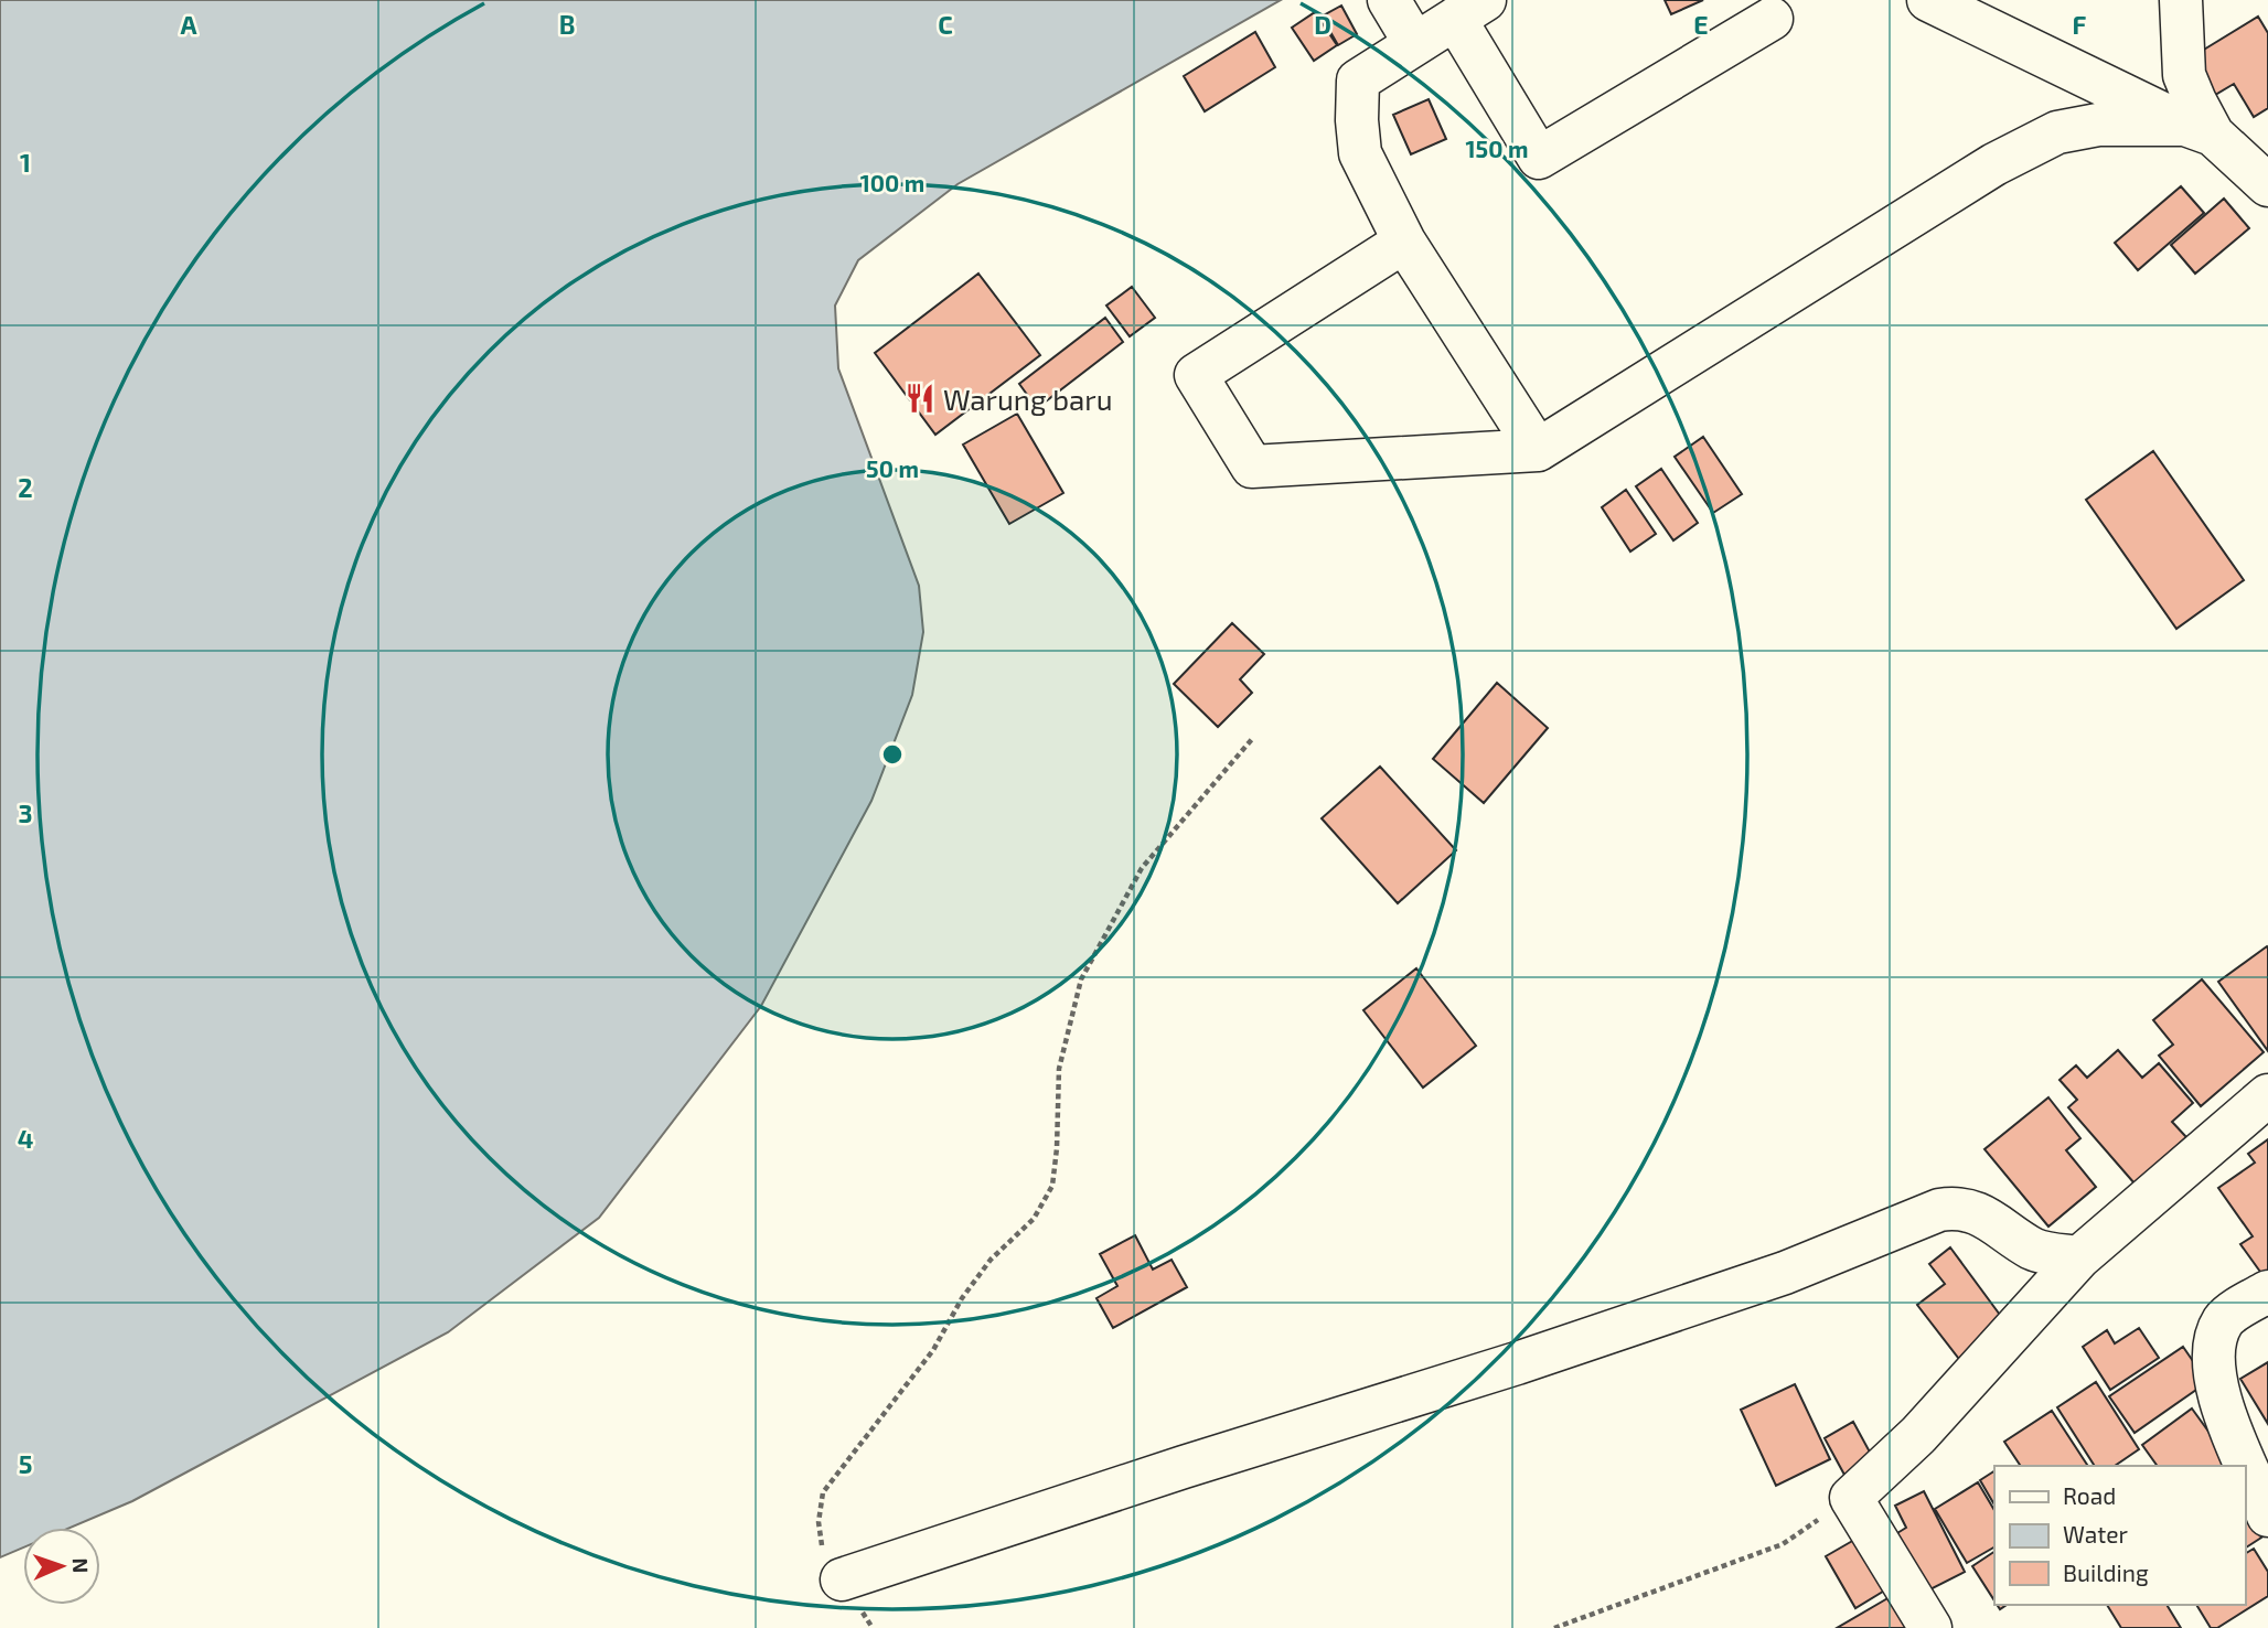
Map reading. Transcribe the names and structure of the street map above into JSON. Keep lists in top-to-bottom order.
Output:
{
  "places": {
    "restaurant": ["Warung baru"]
  },
  "legend": ["Road", "Water", "Building"],
  "north": "right",
  "grid": {
    "columns": [
      "A",
      "B",
      "C",
      "D",
      "E",
      "F"
    ],
    "rows": [
      "1",
      "2",
      "3",
      "4",
      "5"
    ]
  },
  "rings": ["150 m", "100 m", "50 m"]
}
